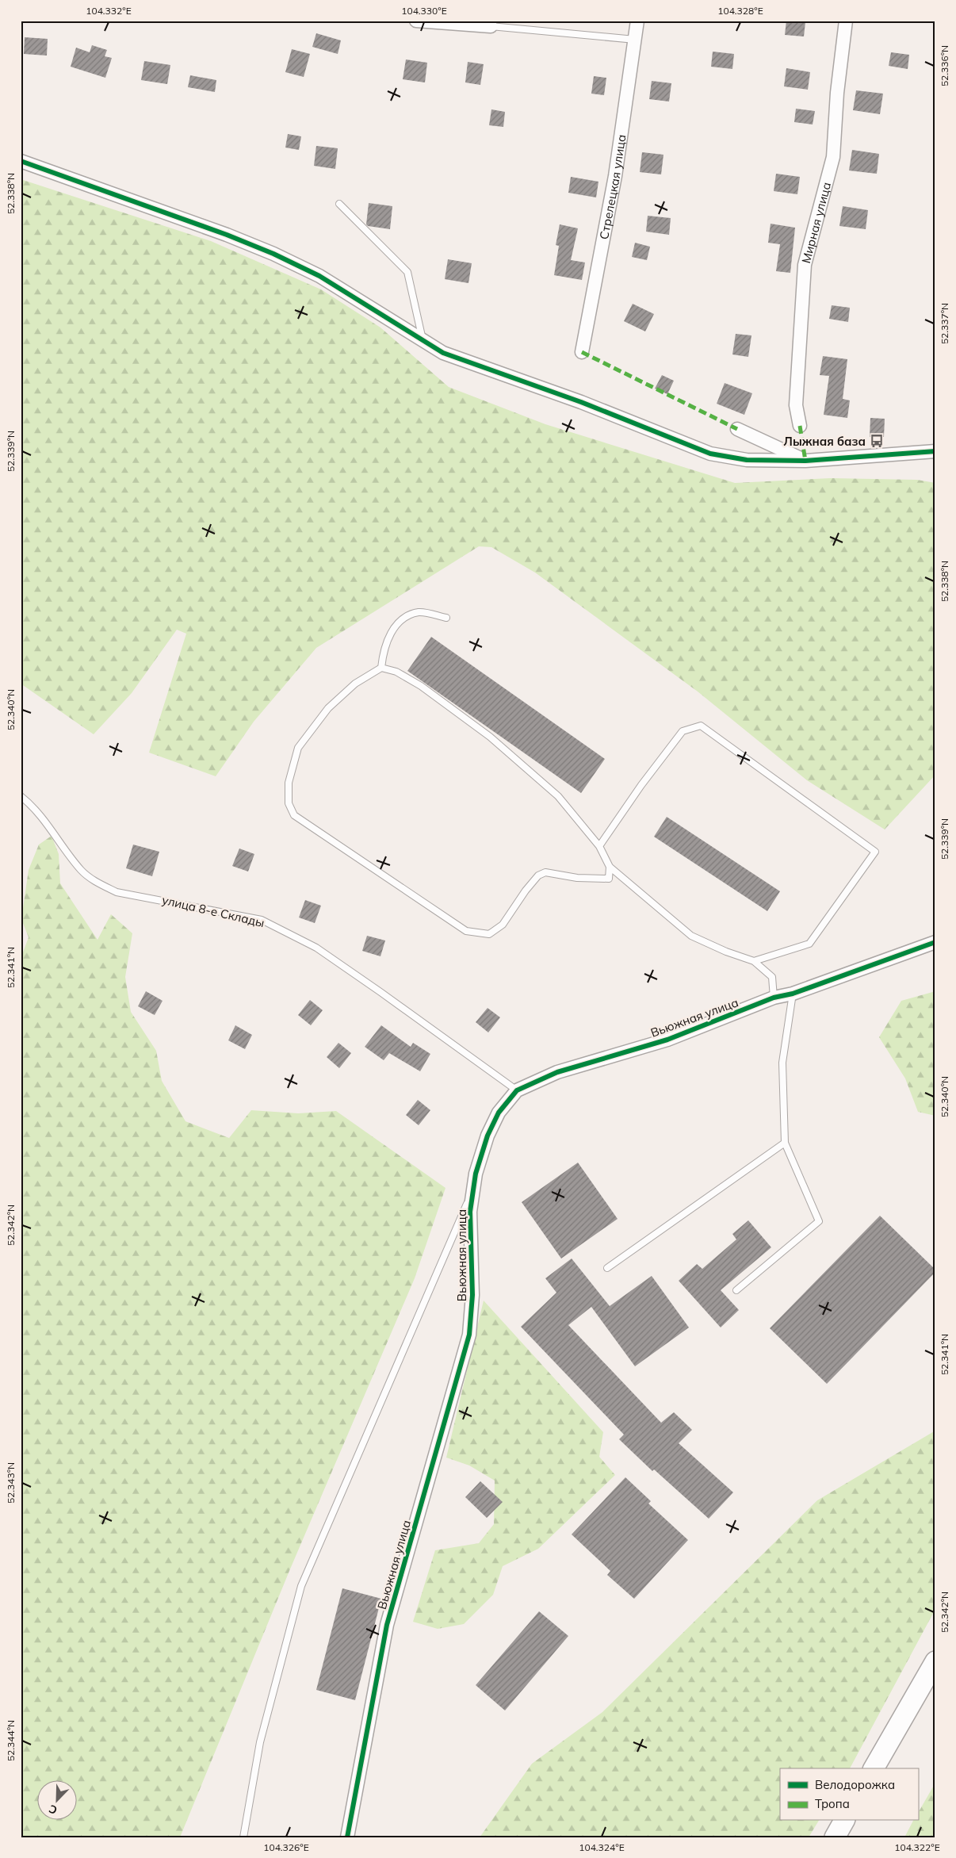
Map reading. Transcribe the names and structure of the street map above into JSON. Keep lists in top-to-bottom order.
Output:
{
  "streets": {
    "street": ["Стрелецкая улица", "Мирная улица", "Вьюжная улица"],
    "lane": ["улица 8-е Склады"]
  },
  "crossings": [
    ["улица 8-е Склады", "Вьюжная улица"]
  ],
  "places": {
    "bus stop": ["Лыжная база"]
  },
  "legend": ["Велодорожка", "Тропа"],
  "north": "bottom left",
  "coordinates": [
    "104.332°E",
    "104.330°E",
    "104.328°E",
    "52.336°N",
    "52.338°N",
    "52.337°N",
    "52.339°N",
    "52.340°N",
    "52.341°N",
    "52.342°N",
    "52.343°N",
    "52.344°N",
    "104.326°E",
    "104.324°E",
    "104.322°E"
  ]
}
